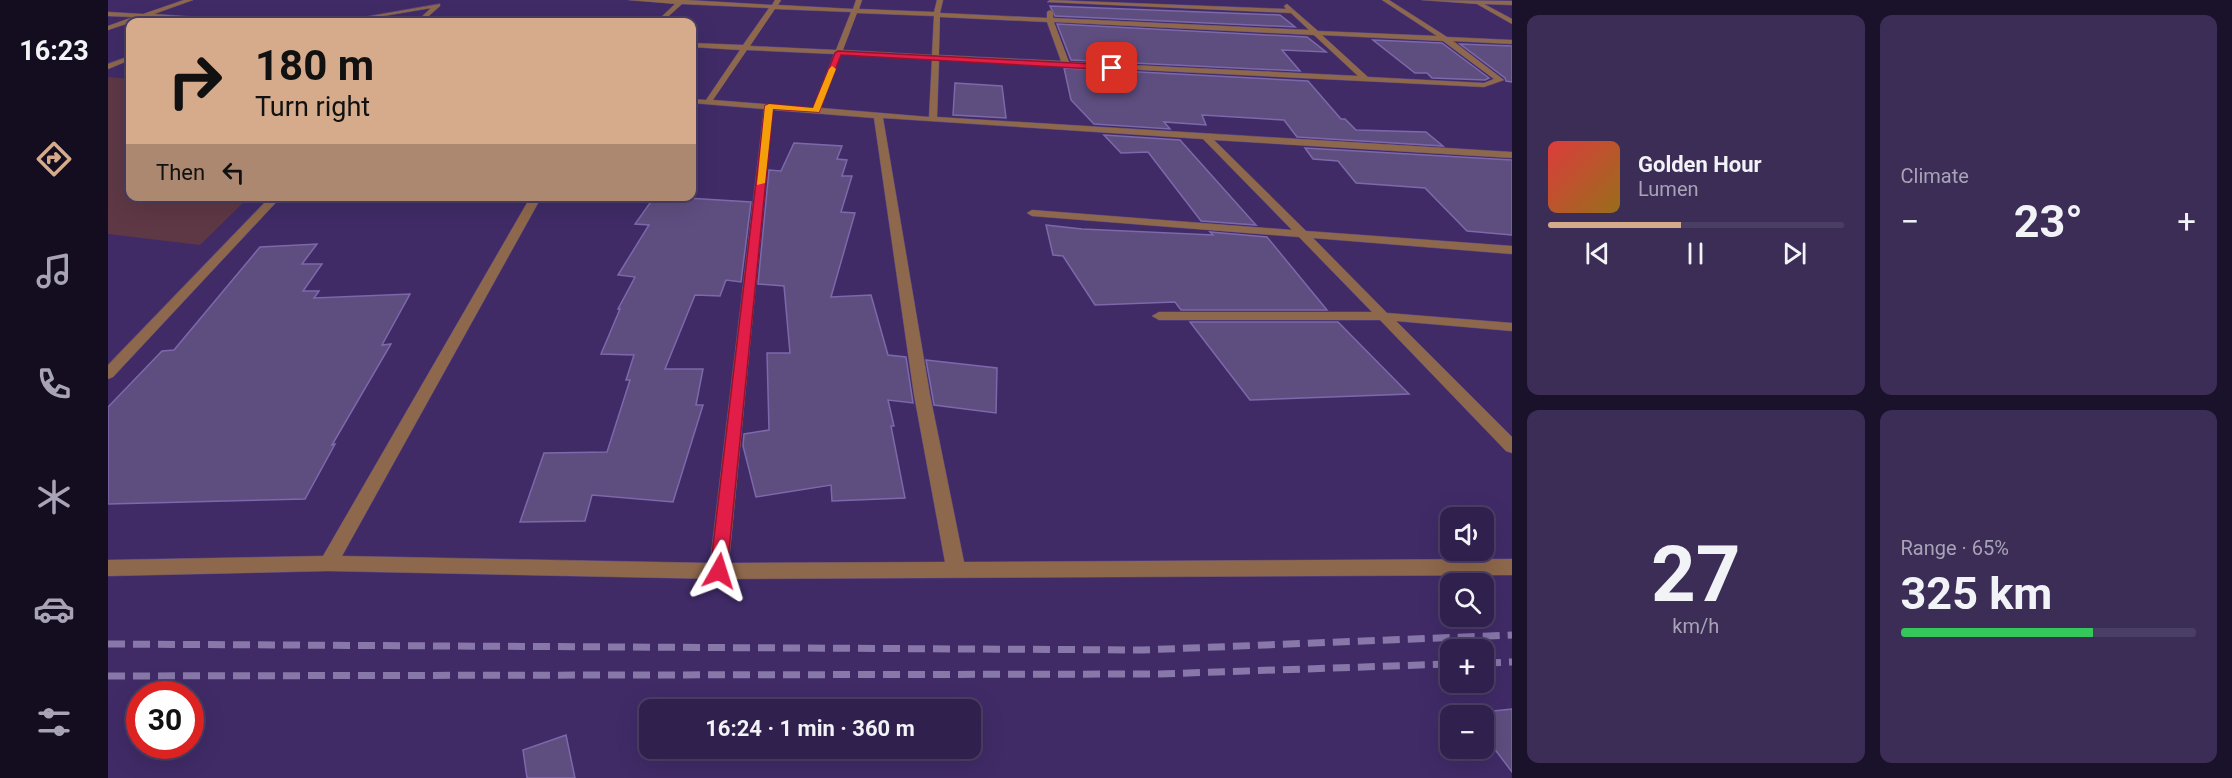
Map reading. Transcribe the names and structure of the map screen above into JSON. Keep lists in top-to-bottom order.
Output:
{
  "page": {
    "tabs": "16:23",
    "tile": [
      "Climate",
      ["27", "km/h"],
      ["Range · 65%", "325 km"]
    ],
    "turn": ["180 m", "Turn right"],
    "song": ["Golden Hour", "Lumen"],
    "then": "Then",
    "heat": ["−", "23°", "+"],
    "map_buttons": ["+", "−"],
    "limit": "30",
    "trip": "16:24 · 1 min · 360 m"
  }
}
